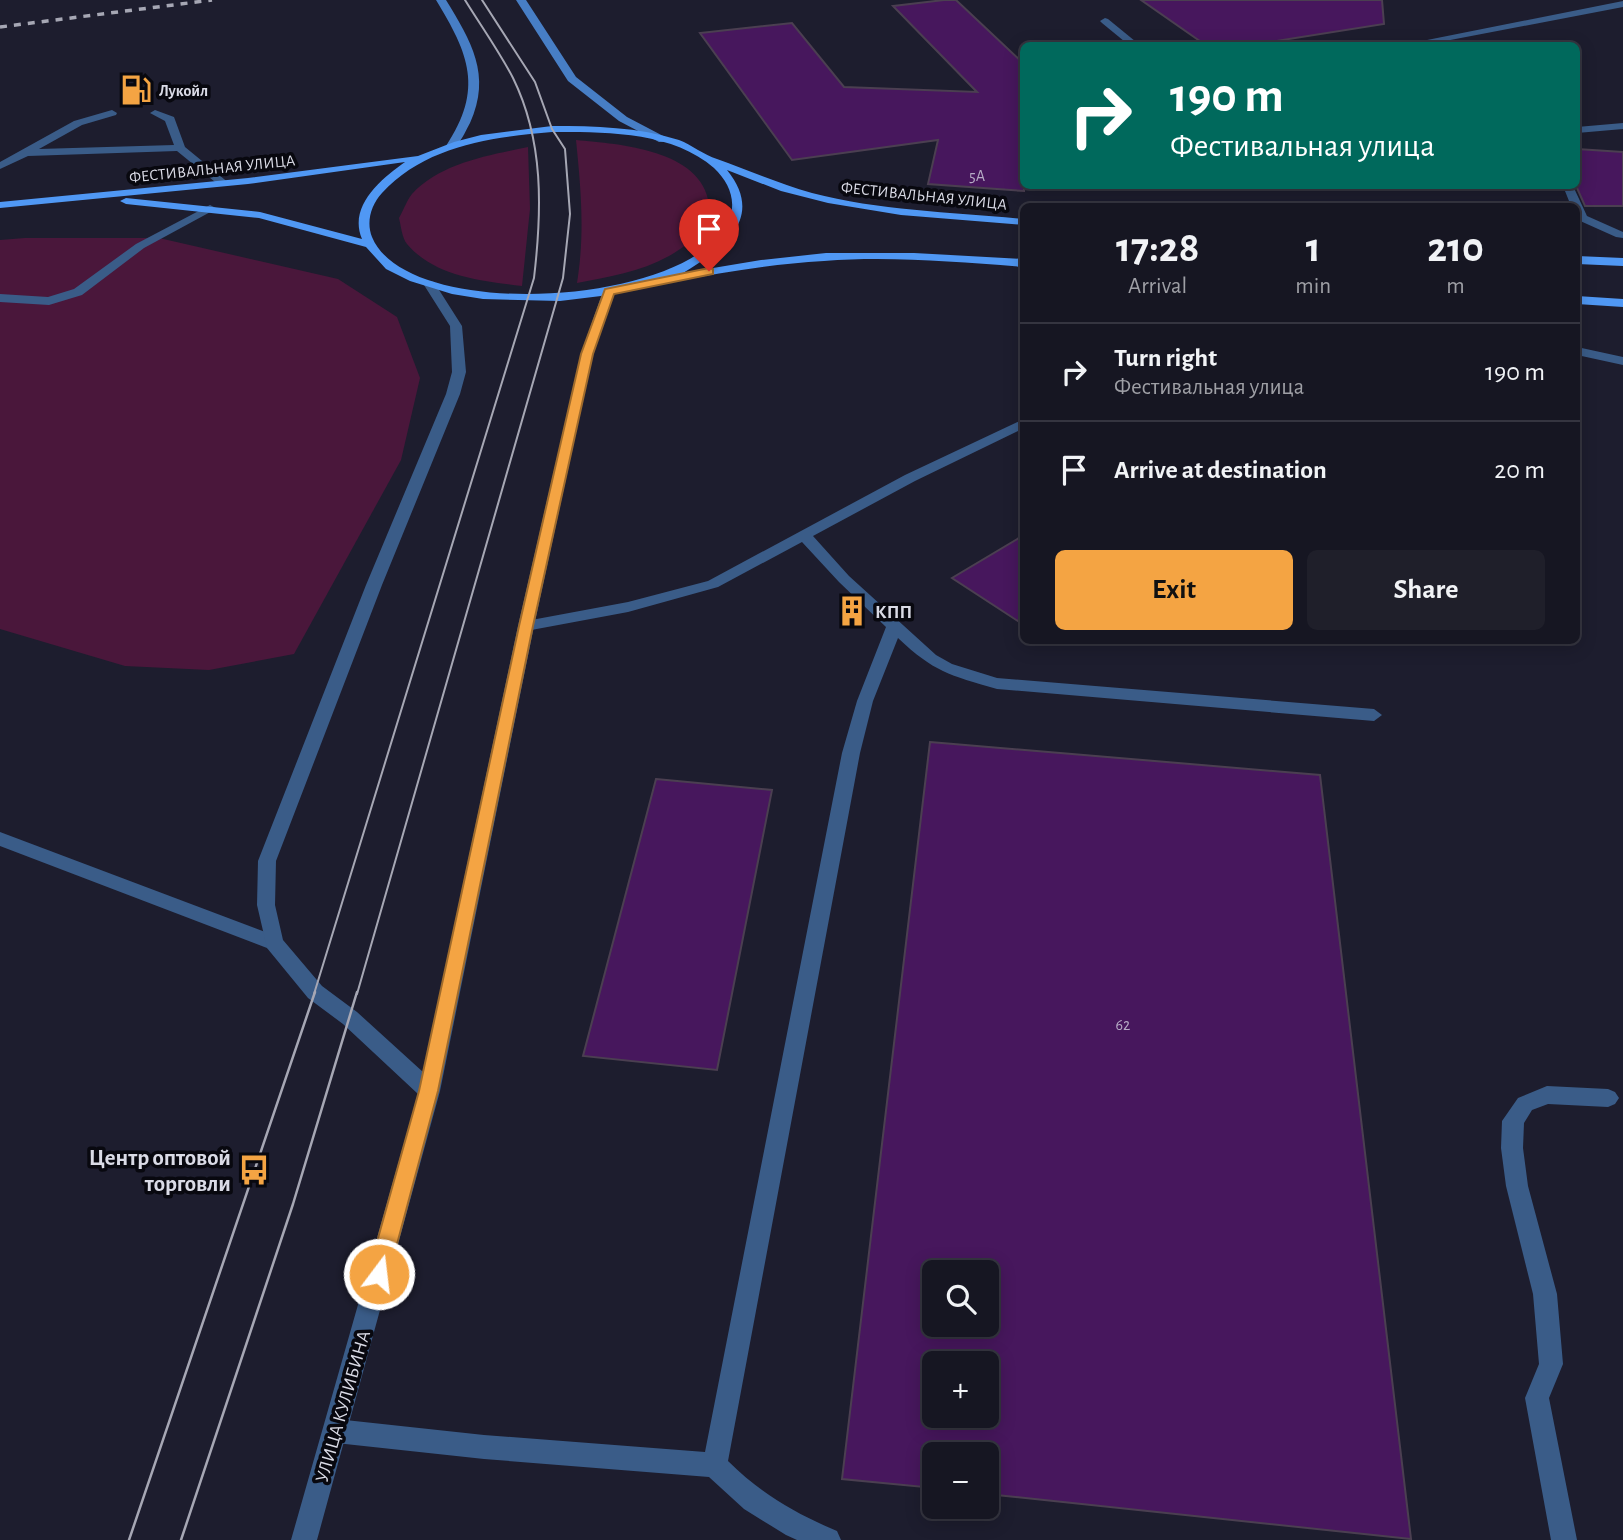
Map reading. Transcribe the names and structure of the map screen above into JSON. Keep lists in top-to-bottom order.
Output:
{
  "streets": {
    "main road": ["ФЕСТИВАЛЬНАЯ УЛИЦА"],
    "street": ["УЛИЦА КУЛИБИНА"]
  },
  "places": {
    "fuel station": ["Лукойл"],
    "building": ["КПП"],
    "bus stop": ["Центр оптовой торговли"]
  },
  "house_numbers": ["5А", "62"],
  "page": {
    "turn": ["190 m", "Фестивальная улица"],
    "eta": [
      "17:28",
      "Arrival",
      "1",
      "min",
      "210",
      "m"
    ],
    "list": [
      {
        "name": "Turn right",
        "note": "Фестивальная улица",
        "value": "190 m"
      },
      {
        "name": "Arrive at destination",
        "value": "20 m"
      }
    ],
    "buttons": ["Exit", "Share"],
    "map_buttons": ["+", "−"]
  }
}
